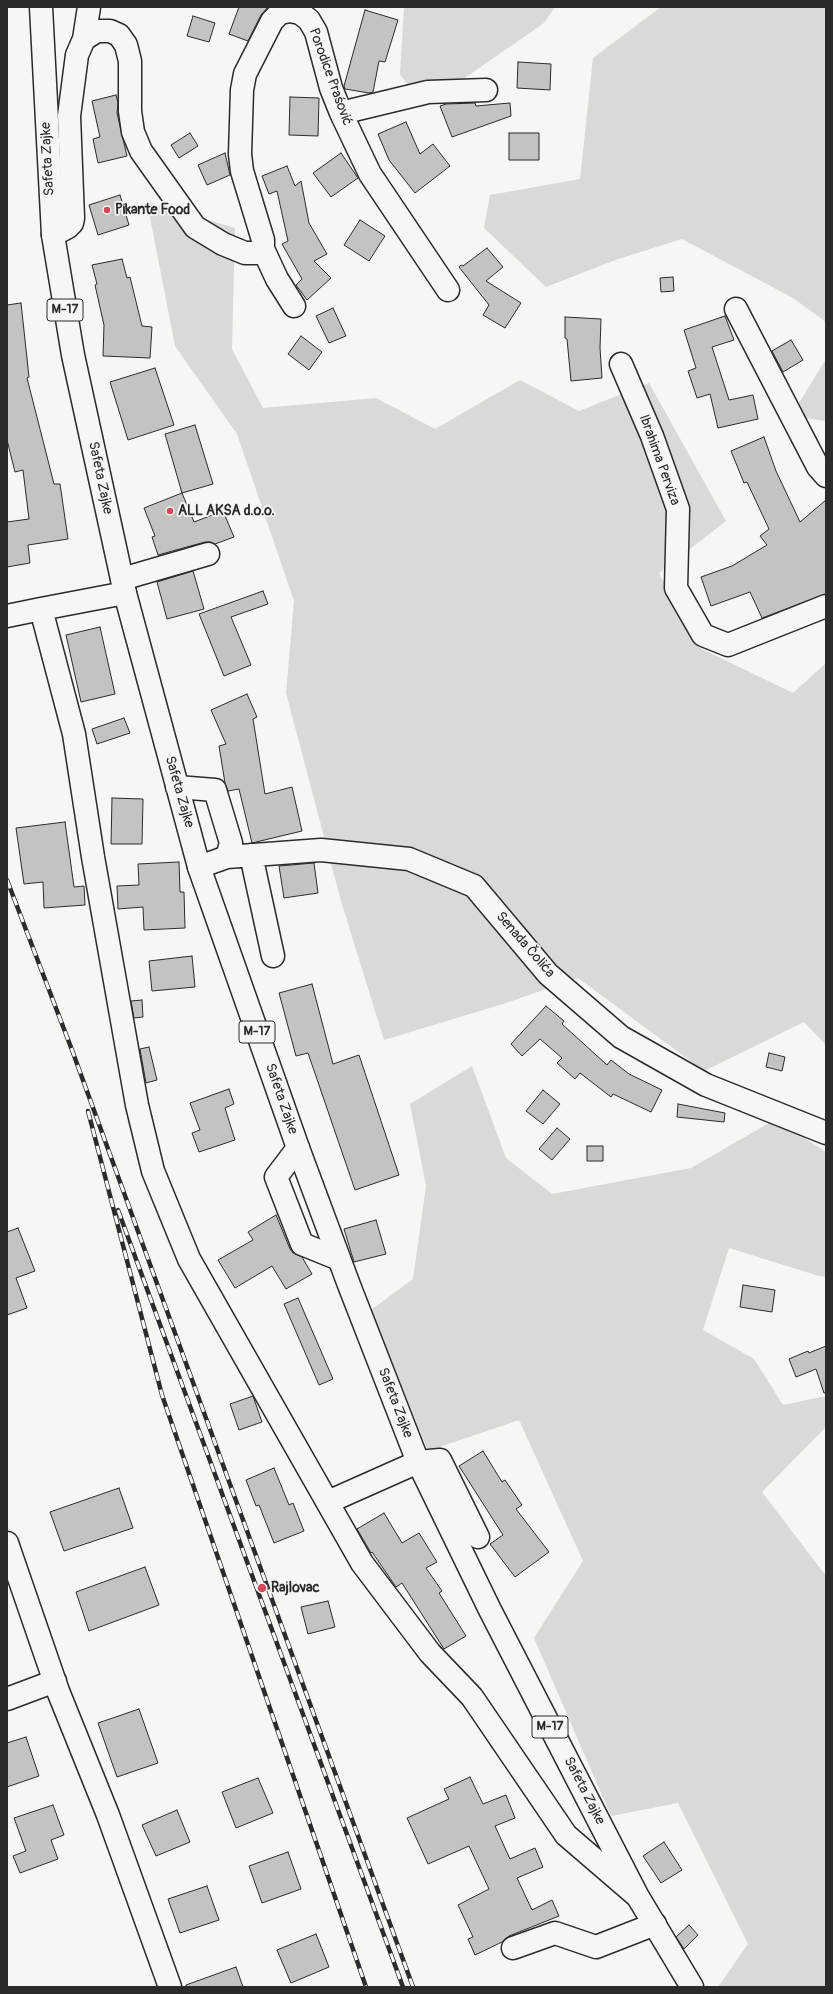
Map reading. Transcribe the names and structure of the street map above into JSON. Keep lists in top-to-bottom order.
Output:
{
  "streets": {
    "street": [
      "Porodice Praśović",
      "Safeta Zajke",
      "M-17",
      "Ibrahima Perviza",
      "Senada Čolića"
    ]
  },
  "crossings": [
    ["Safeta Zajke", "Senada Čolića"]
  ],
  "places": ["Pikante Food", "ALL AKSA d.o.o.", "Rajlovac"]
}
